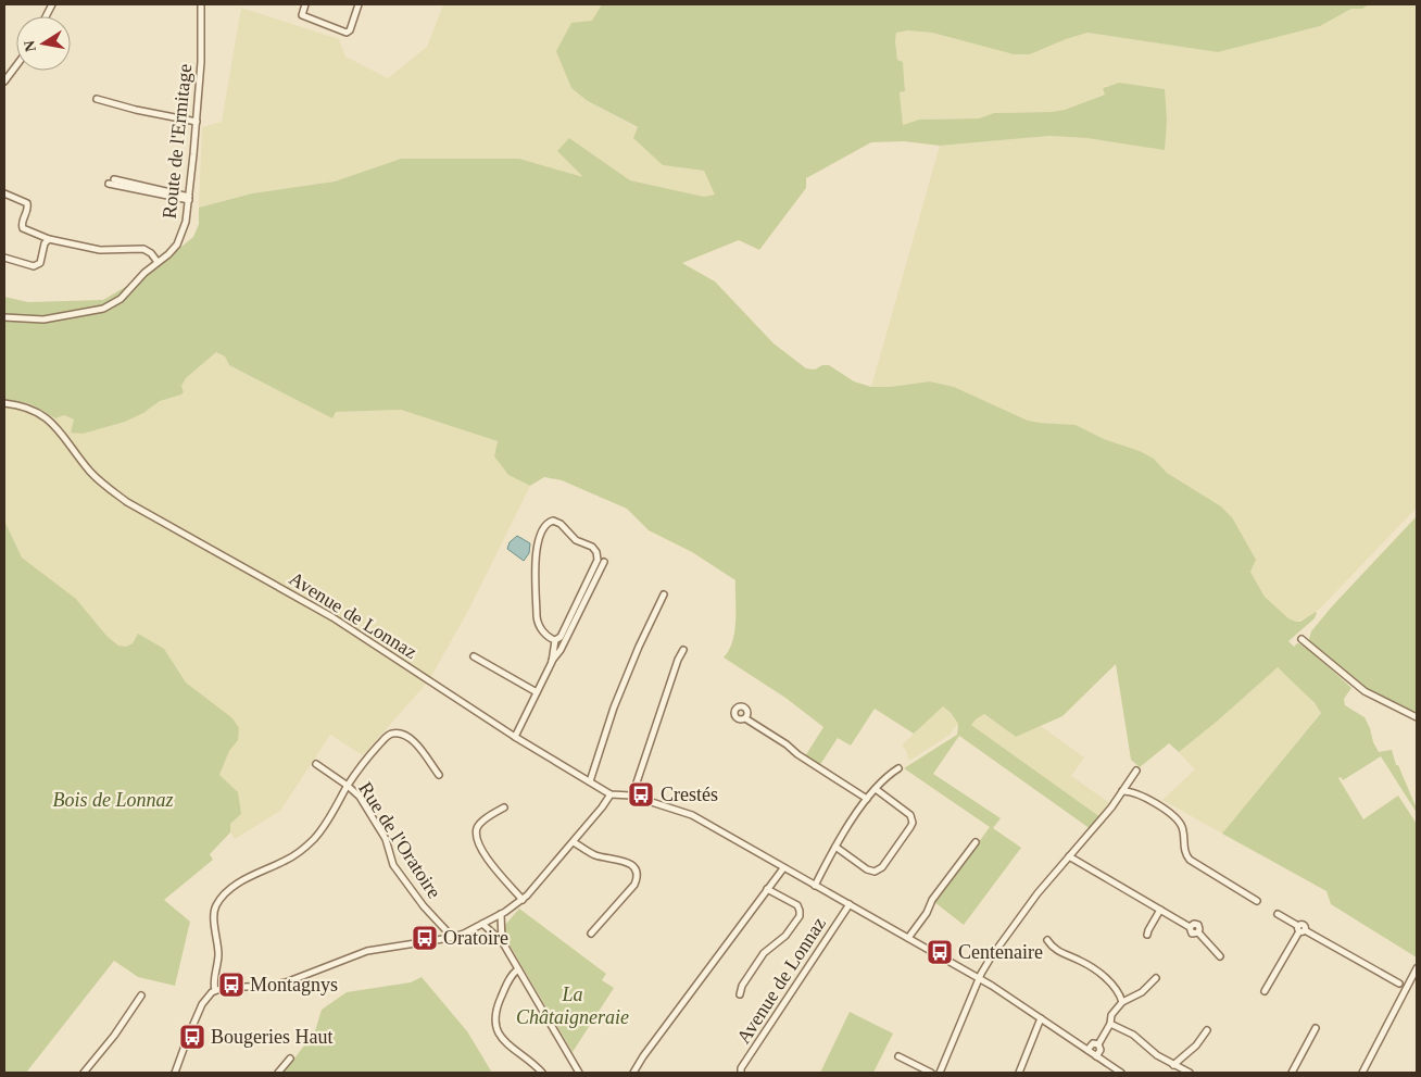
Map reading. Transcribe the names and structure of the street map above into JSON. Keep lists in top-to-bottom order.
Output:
{
  "streets": {
    "street": ["Route de l'Ermitage", "Avenue de Lonnaz", "Rue de l'Oratoire"]
  },
  "parks": ["Bois de Lonnaz", "La Châtaigneraie"],
  "places": {
    "bus stop": [
      "Crestés",
      "Oratoire",
      "Centenaire",
      "Montagnys",
      "Bougeries Haut"
    ]
  },
  "north": "left"
}
